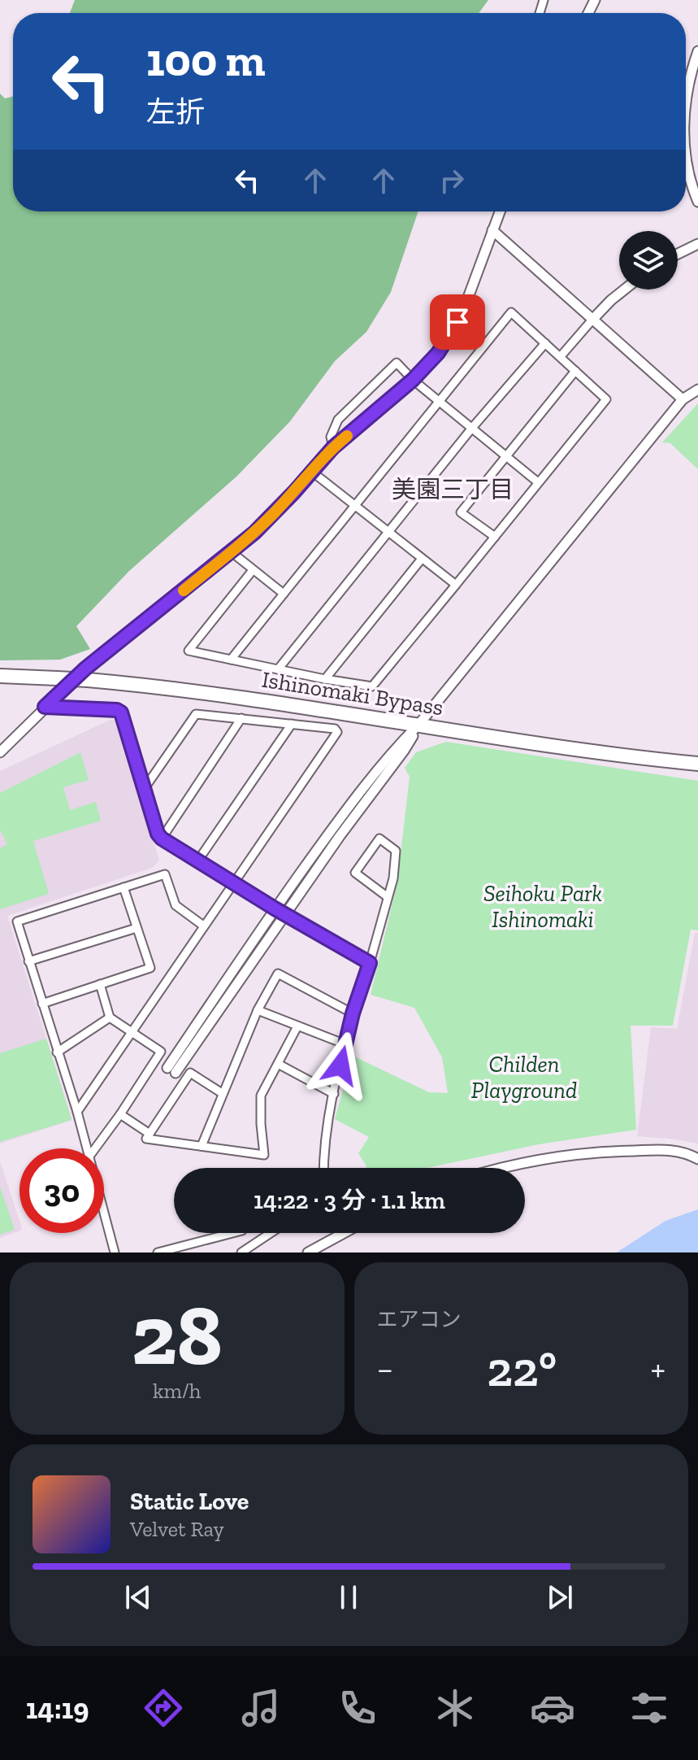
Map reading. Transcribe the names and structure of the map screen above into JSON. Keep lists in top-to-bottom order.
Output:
{
  "streets": {
    "highway": ["Ishinomaki Bypass"]
  },
  "districts": ["美園三丁目"],
  "parks": ["Seihoku Park Ishinomaki", "Childen Playground"],
  "page": {
    "turn": ["100 m", "左折"],
    "limit": "30",
    "trip": "14:22 · 3 分 · 1.1 km",
    "tile": [
      ["28", "km/h"],
      "エアコン"
    ],
    "heat": ["−", "22°", "+"],
    "song": ["Static Love", "Velvet Ray"],
    "tabs": "14:19"
  }
}
